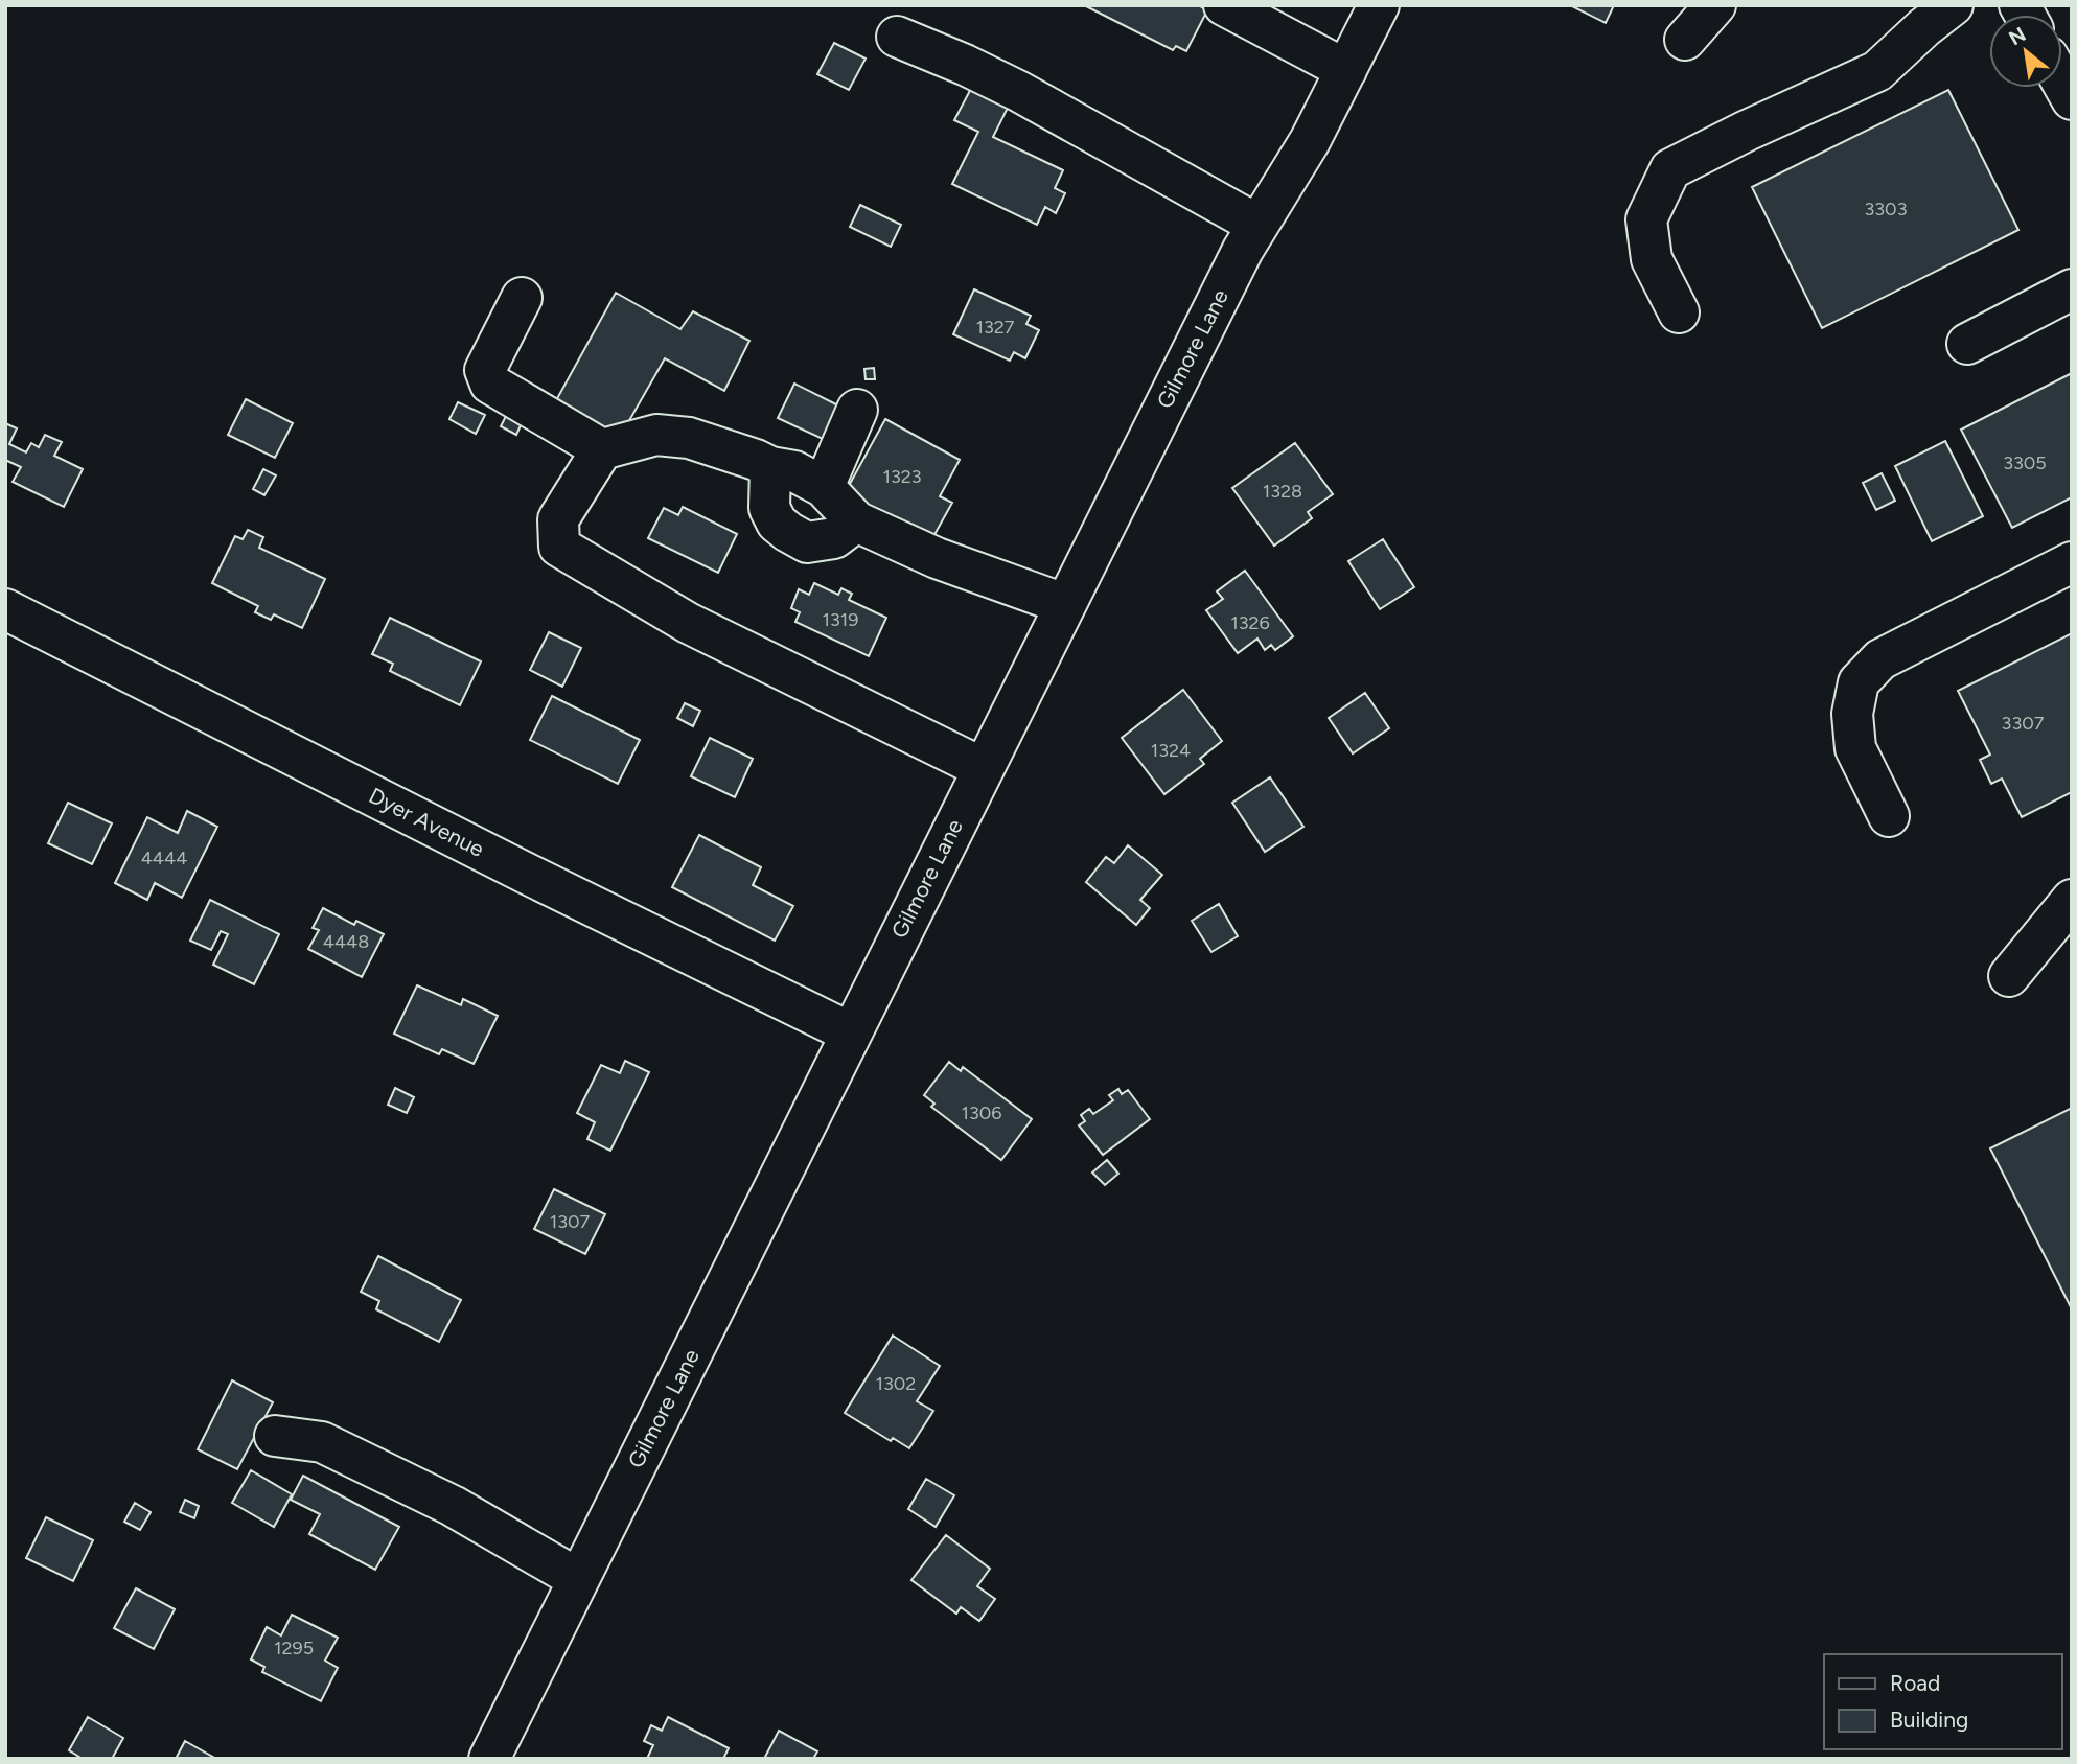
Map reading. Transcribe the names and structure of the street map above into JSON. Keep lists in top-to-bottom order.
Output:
{
  "streets": {
    "street": ["Gilmore Lane", "Dyer Avenue"]
  },
  "crossings": [
    ["Gilmore Lane", "Dyer Avenue"]
  ],
  "house_numbers": [
    "3303",
    "1327",
    "3305",
    "1323",
    "1328",
    "1319",
    "1326",
    "3307",
    "1324",
    "4444",
    "4448",
    "1306",
    "1307",
    "1302",
    "1295"
  ],
  "legend": ["Road", "Building"],
  "north": "top left"
}
